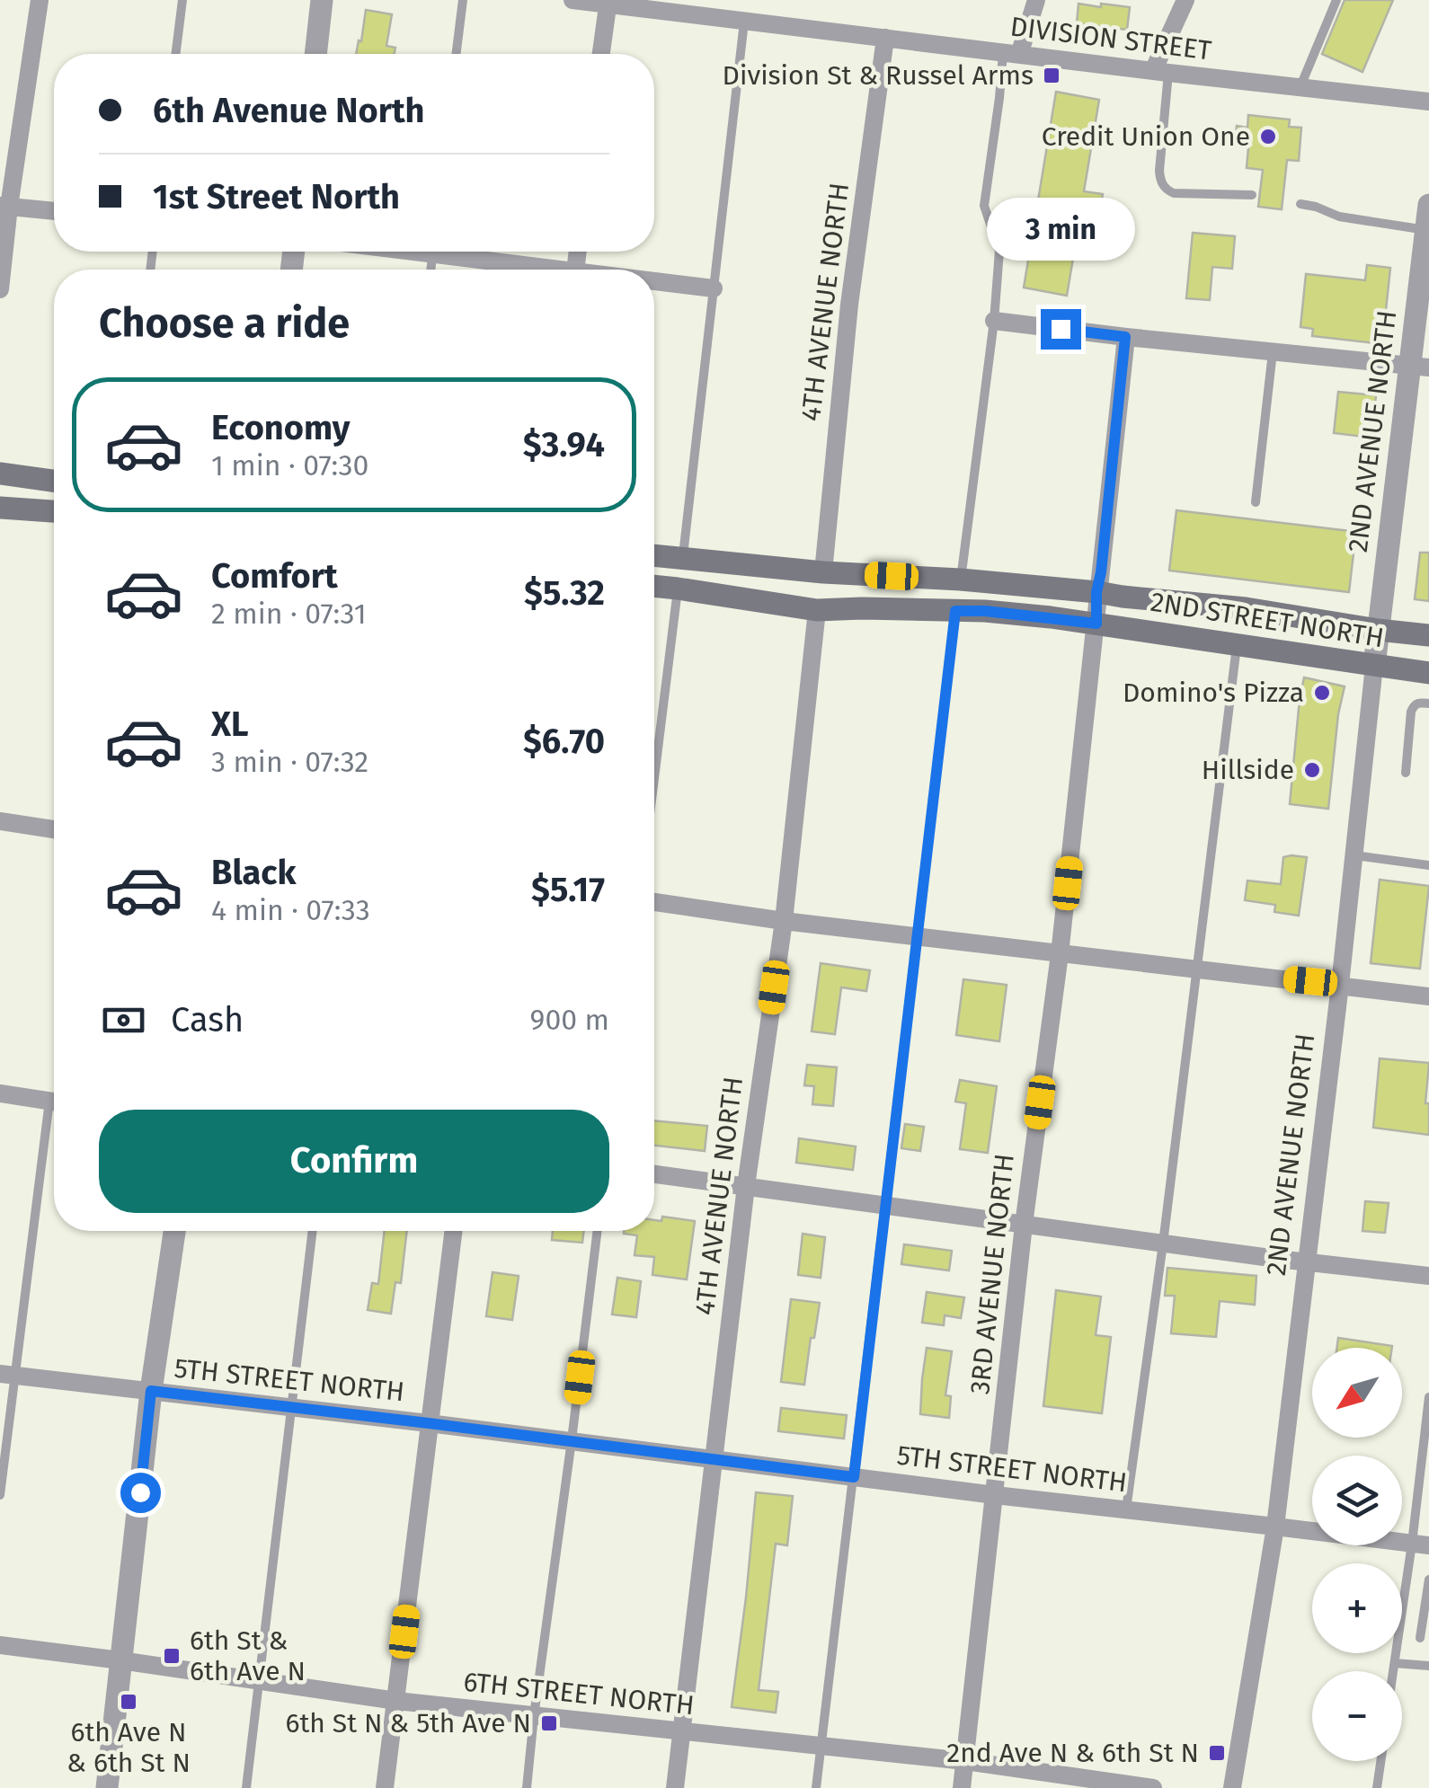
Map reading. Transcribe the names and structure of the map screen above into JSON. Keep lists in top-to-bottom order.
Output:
{
  "streets": {
    "main road": ["2ND STREET NORTH"],
    "street": [
      "DIVISION STREET",
      "4TH AVENUE NORTH",
      "2ND AVENUE NORTH",
      "3RD AVENUE NORTH",
      "5TH STREET NORTH",
      "6TH STREET NORTH"
    ]
  },
  "crossings": [
    ["DIVISION STREET", "4TH AVENUE NORTH"],
    ["4TH AVENUE NORTH", "2ND STREET NORTH"],
    ["4TH AVENUE NORTH", "5TH STREET NORTH"],
    ["4TH AVENUE NORTH", "6TH STREET NORTH"],
    ["2ND AVENUE NORTH", "2ND STREET NORTH"],
    ["2ND AVENUE NORTH", "5TH STREET NORTH"],
    ["2ND STREET NORTH", "3RD AVENUE NORTH"],
    ["3RD AVENUE NORTH", "5TH STREET NORTH"],
    ["3RD AVENUE NORTH", "6TH STREET NORTH"]
  ],
  "places": {
    "transit": [
      "Division St & Russel Arms",
      "6th St & 6th Ave N",
      "6th Ave N & 6th St N",
      "6th St N & 5th Ave N",
      "2nd Ave N & 6th St N"
    ],
    "other": ["Credit Union One", "Domino's Pizza", "Hillside"]
  },
  "north": "bottom left",
  "page": {
    "banner": ["6th Avenue North", "1st Street North"],
    "bubble": "3 min",
    "heading": "Choose a ride",
    "list": [
      {
        "name": "Economy",
        "note": "1 min · 07:30",
        "value": "$3.94"
      },
      {
        "name": "Comfort",
        "note": "2 min · 07:31",
        "value": "$5.32"
      },
      {
        "name": "XL",
        "note": "3 min · 07:32",
        "value": "$6.70"
      },
      {
        "name": "Black",
        "note": "4 min · 07:33",
        "value": "$5.17"
      }
    ],
    "pay": ["Cash", "900 m"],
    "buttons": "Confirm",
    "map_buttons": ["+", "−"]
  }
}
